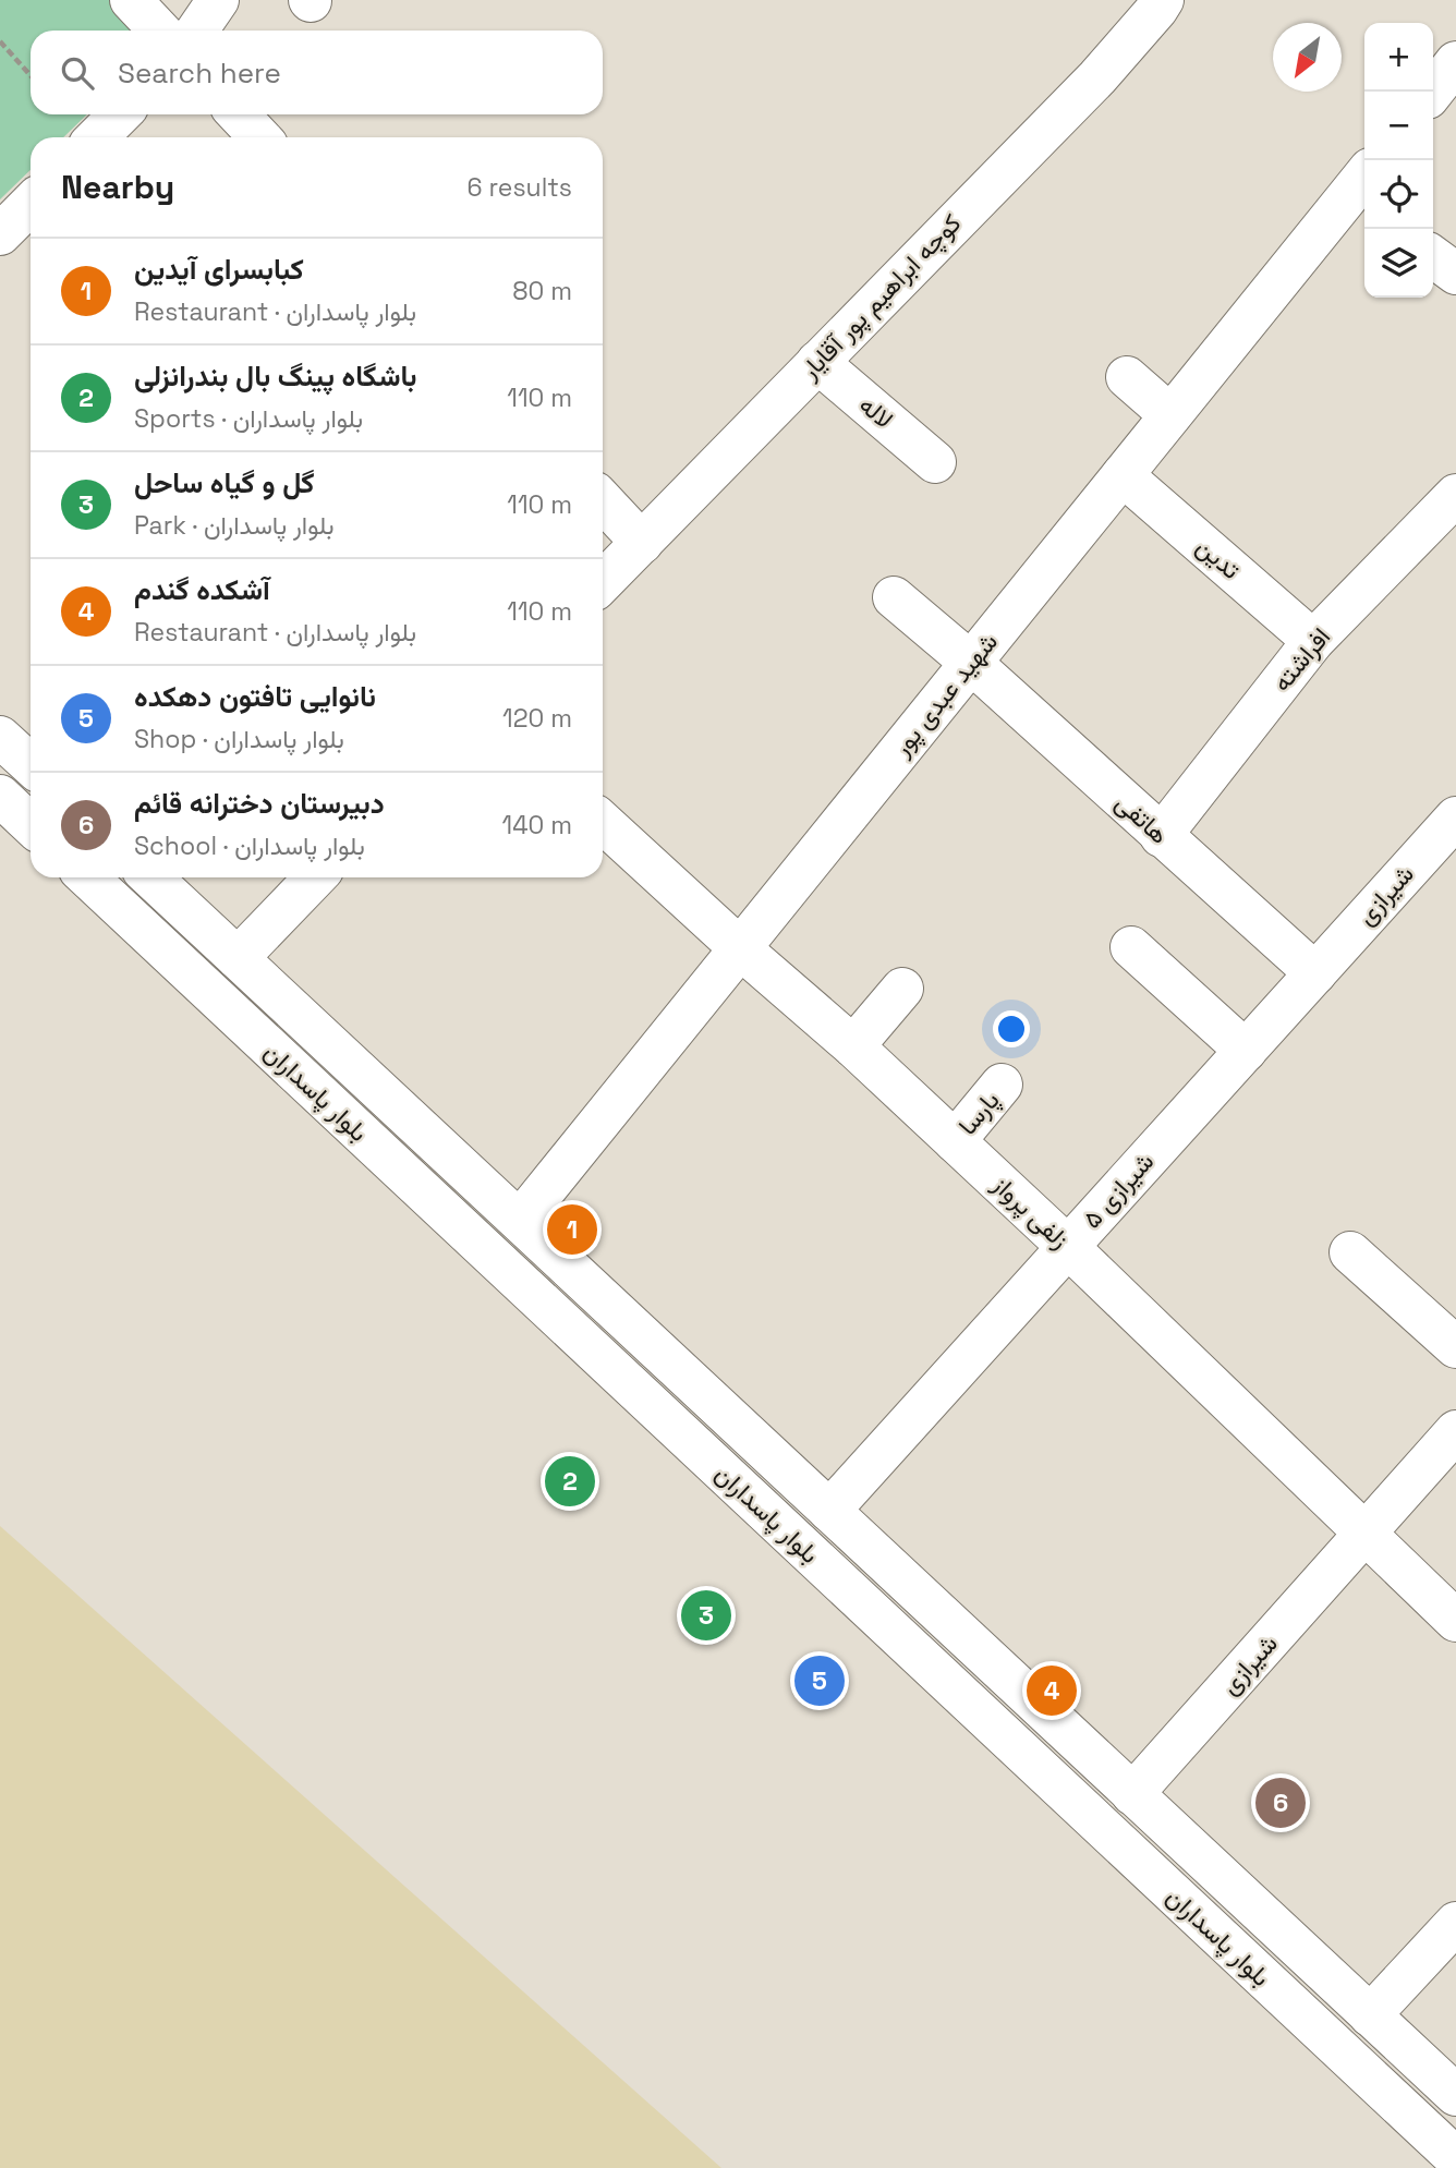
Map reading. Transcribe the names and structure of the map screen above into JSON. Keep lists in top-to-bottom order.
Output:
{
  "streets": {
    "street": [
      "کوچه ابراهیم پور آقایار",
      "لاله",
      "تدین",
      "افراشته",
      "شهید عبدی پور",
      "هاتفی",
      "شیرازی",
      "بلوار پاسداران",
      "پارسا",
      "شیرازی ۵",
      "زلفی پرواز"
    ]
  },
  "crossings": [
    ["کوچه ابراهیم پور آقایار", "لاله"],
    ["تدین", "افراشته"],
    ["تدین", "شهید عبدی پور"],
    ["افراشته", "هاتفی"],
    ["شهید عبدی پور", "هاتفی"],
    ["شهید عبدی پور", "بلوار پاسداران"],
    ["شهید عبدی پور", "زلفی پرواز"],
    ["هاتفی", "شیرازی"],
    ["هاتفی", "شیرازی ۵"],
    ["شیرازی", "بلوار پاسداران"],
    ["شیرازی", "شیرازی ۵"],
    ["شیرازی", "زلفی پرواز"],
    ["بلوار پاسداران", "شیرازی ۵"],
    ["پارسا", "زلفی پرواز"],
    ["شیرازی ۵", "زلفی پرواز"]
  ],
  "north": "bottom left",
  "page": {
    "map_buttons": ["+", "−"],
    "search": "Search here",
    "heading": ["Nearby", "6 results"],
    "list": [
      {
        "mark": "1",
        "name": "کبابسرای آیدین",
        "note": "Restaurant · بلوار پاسداران",
        "value": "80 m"
      },
      {
        "mark": "2",
        "name": "باشگاه پینگ بال بندرانزلی",
        "note": "Sports · بلوار پاسداران",
        "value": "110 m"
      },
      {
        "mark": "3",
        "name": "گل و گیاه ساحل",
        "note": "Park · بلوار پاسداران",
        "value": "110 m"
      },
      {
        "mark": "4",
        "name": "آشکده گندم",
        "note": "Restaurant · بلوار پاسداران",
        "value": "110 m"
      },
      {
        "mark": "5",
        "name": "نانوایی تافتون دهکده",
        "note": "Shop · بلوار پاسداران",
        "value": "120 m"
      },
      {
        "mark": "6",
        "name": "دبیرستان دخترانه قائم",
        "note": "School · بلوار پاسداران",
        "value": "140 m"
      }
    ],
    "pins": [
      "1",
      "2",
      "3",
      "5",
      "4",
      "6"
    ]
  }
}
